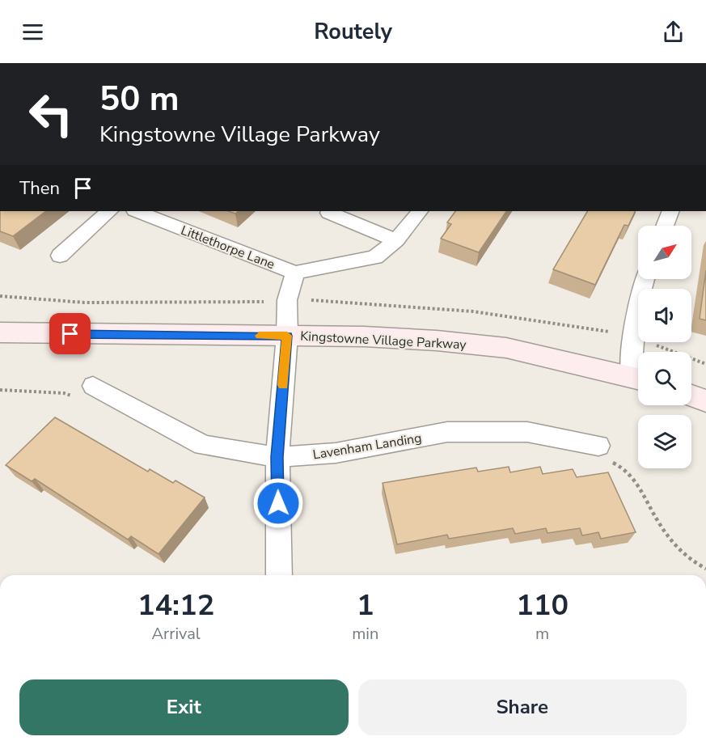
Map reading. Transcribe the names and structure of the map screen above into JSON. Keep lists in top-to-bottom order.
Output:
{
  "streets": {
    "street": ["Littlethorpe Lane", "Kingstowne Village Parkway", "Lavenham Landing"]
  },
  "north": "top right",
  "page": {
    "header": "Routely",
    "turn": ["50 m", "Kingstowne Village Parkway"],
    "then": "Then",
    "eta": [
      "14:12",
      "Arrival",
      "1",
      "min",
      "110",
      "m"
    ],
    "buttons": ["Exit", "Share"]
  }
}
